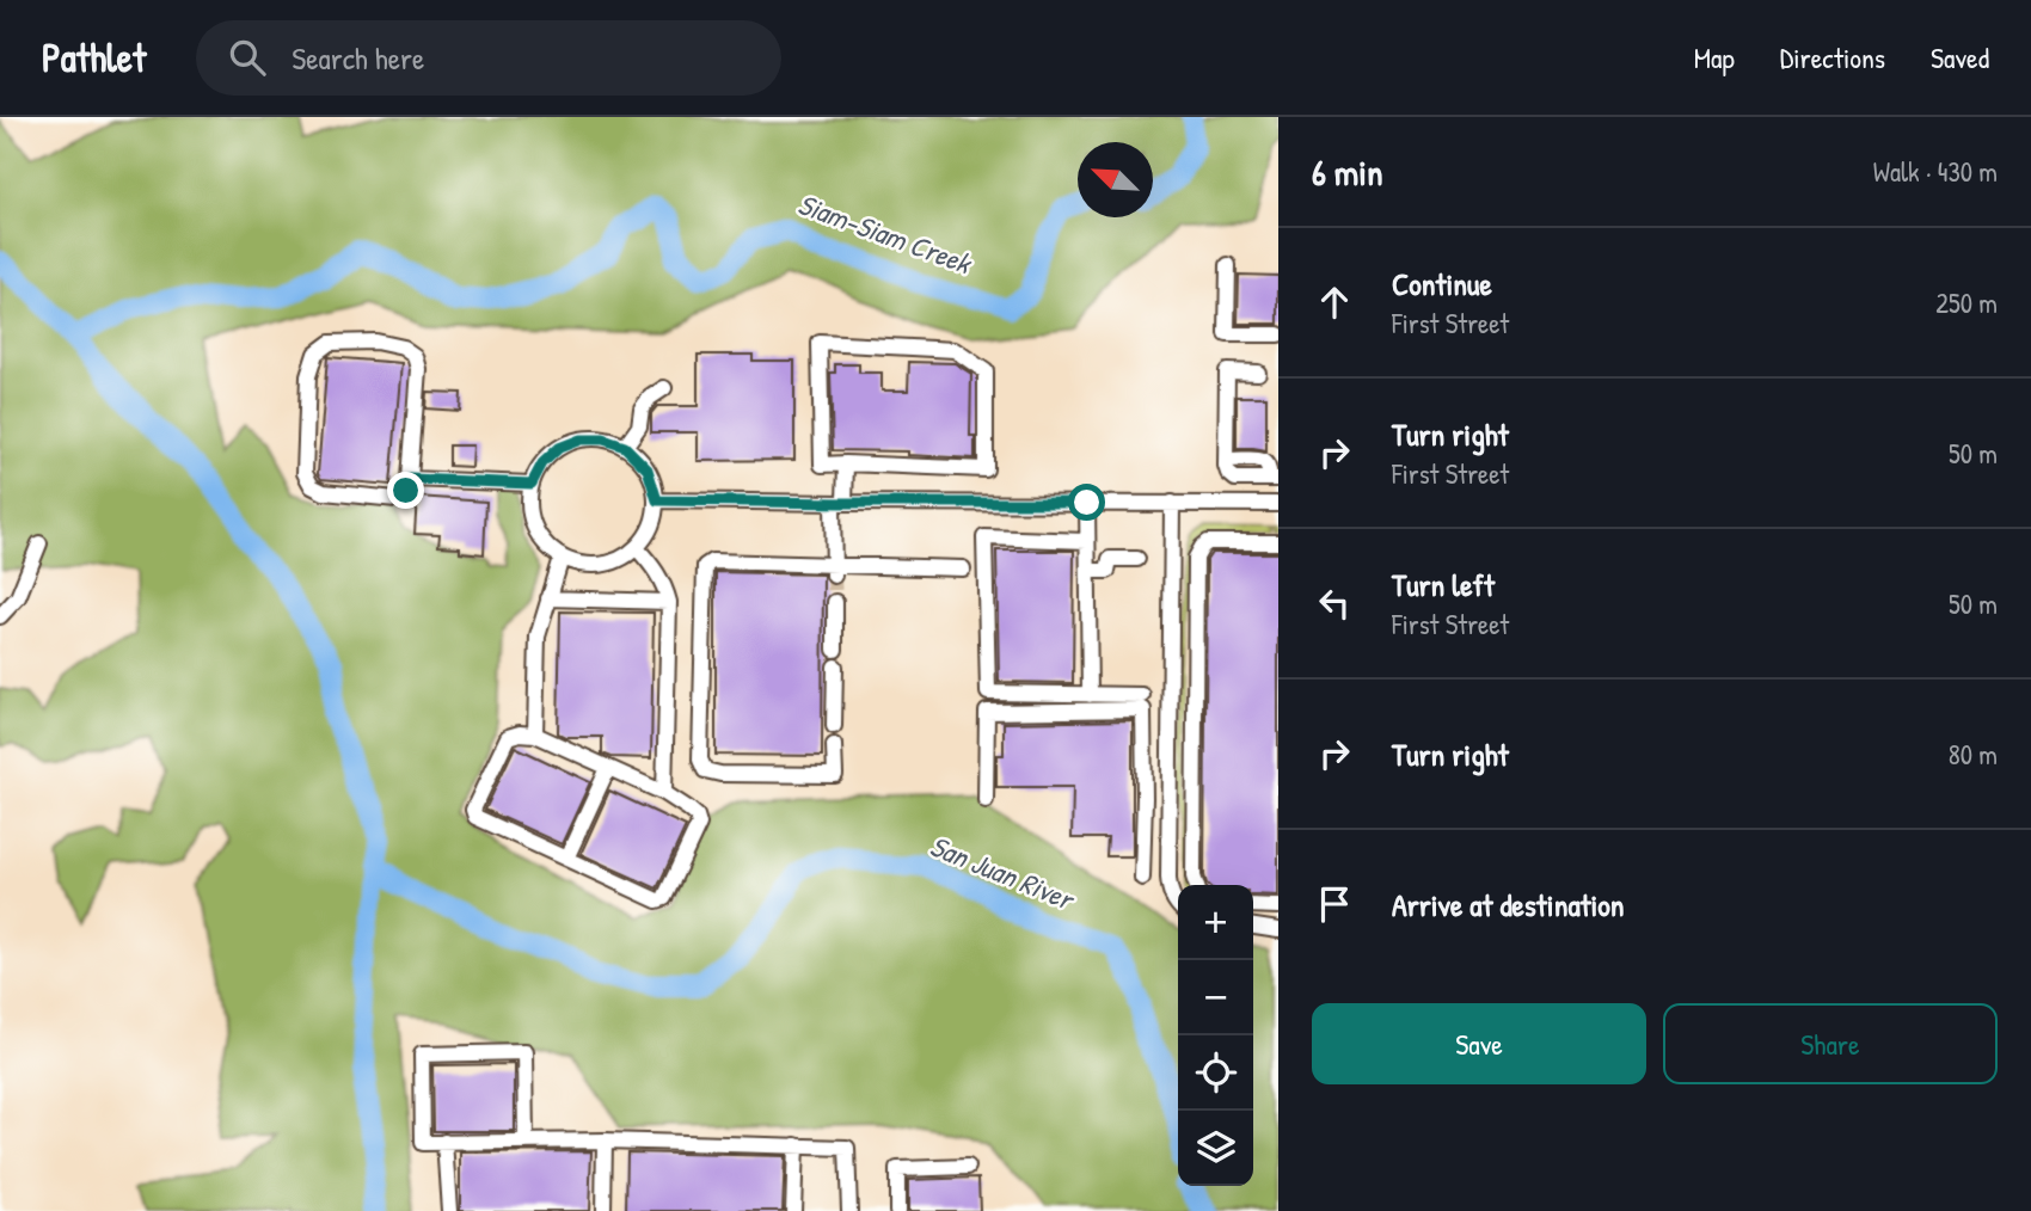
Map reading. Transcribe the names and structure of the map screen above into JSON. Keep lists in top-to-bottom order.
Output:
{
  "water": ["Siam-Siam Creek", "San Juan River"],
  "north": "top left",
  "page": {
    "header": "Pathlet",
    "search": "Search here",
    "nav": ["Map", "Directions", "Saved"],
    "heading": ["6 min", "Walk · 430 m"],
    "list": [
      ["Continue", "First Street", "250 m"],
      ["Turn right", "First Street", "50 m"],
      ["Turn left", "First Street", "50 m"],
      ["Turn right", "80 m"],
      "Arrive at destination"
    ],
    "map_buttons": ["+", "−"],
    "buttons": ["Save", "Share"]
  }
}
